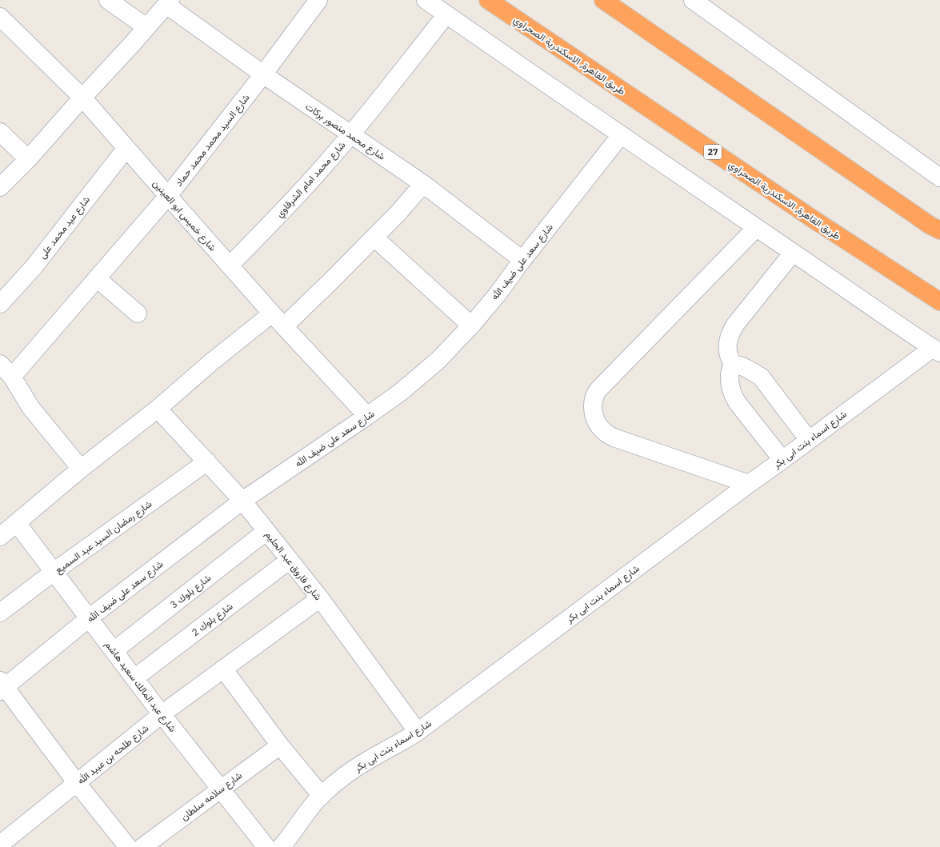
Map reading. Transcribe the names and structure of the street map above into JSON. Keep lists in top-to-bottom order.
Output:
{
  "streets": {
    "highway": ["طريق القاهرة, الاسكندرية الصحراوي", "27"],
    "street": [
      "شارع محمد منصور بركات",
      "شارع السيد محمد محمد حماد",
      "شارع محمد امام الشرقاوي",
      "شارع خميس ابو العينين",
      "شارع عيد محمد على",
      "شارع سعد على ضيف الله",
      "شارع اسماء بنت ابى بكر",
      "شارع رمضان السيد عبد السميع",
      "شارع فاروق عبد الحليم",
      "شارع بلوك 3",
      "شارع بلوك 2",
      "شارع عبد المالك سعيد هاشم",
      "شارع طلحه بن عبيد الله",
      "شارع سلامه سلطان"
    ]
  },
  "crossings": [
    ["شارع محمد منصور بركات", "شارع السيد محمد محمد حماد"],
    ["شارع محمد منصور بركات", "شارع محمد امام الشرقاوي"],
    ["شارع محمد منصور بركات", "شارع سعد على ضيف الله"],
    ["شارع السيد محمد محمد حماد", "شارع خميس ابو العينين"],
    ["شارع محمد امام الشرقاوي", "شارع خميس ابو العينين"],
    ["شارع خميس ابو العينين", "شارع عيد محمد على"],
    ["شارع خميس ابو العينين", "شارع سعد على ضيف الله"],
    ["شارع سعد على ضيف الله", "شارع فاروق عبد الحليم"],
    ["شارع سعد على ضيف الله", "شارع عبد المالك سعيد هاشم"],
    ["شارع اسماء بنت ابى بكر", "شارع فاروق عبد الحليم"],
    ["شارع رمضان السيد عبد السميع", "شارع فاروق عبد الحليم"],
    ["شارع رمضان السيد عبد السميع", "شارع عبد المالك سعيد هاشم"],
    ["شارع فاروق عبد الحليم", "شارع بلوك 3"],
    ["شارع فاروق عبد الحليم", "شارع بلوك 2"],
    ["شارع فاروق عبد الحليم", "شارع طلحه بن عبيد الله"],
    ["شارع بلوك 3", "شارع عبد المالك سعيد هاشم"],
    ["شارع بلوك 2", "شارع عبد المالك سعيد هاشم"],
    ["شارع عبد المالك سعيد هاشم", "شارع طلحه بن عبيد الله"],
    ["شارع عبد المالك سعيد هاشم", "شارع سلامه سلطان"]
  ]
}
